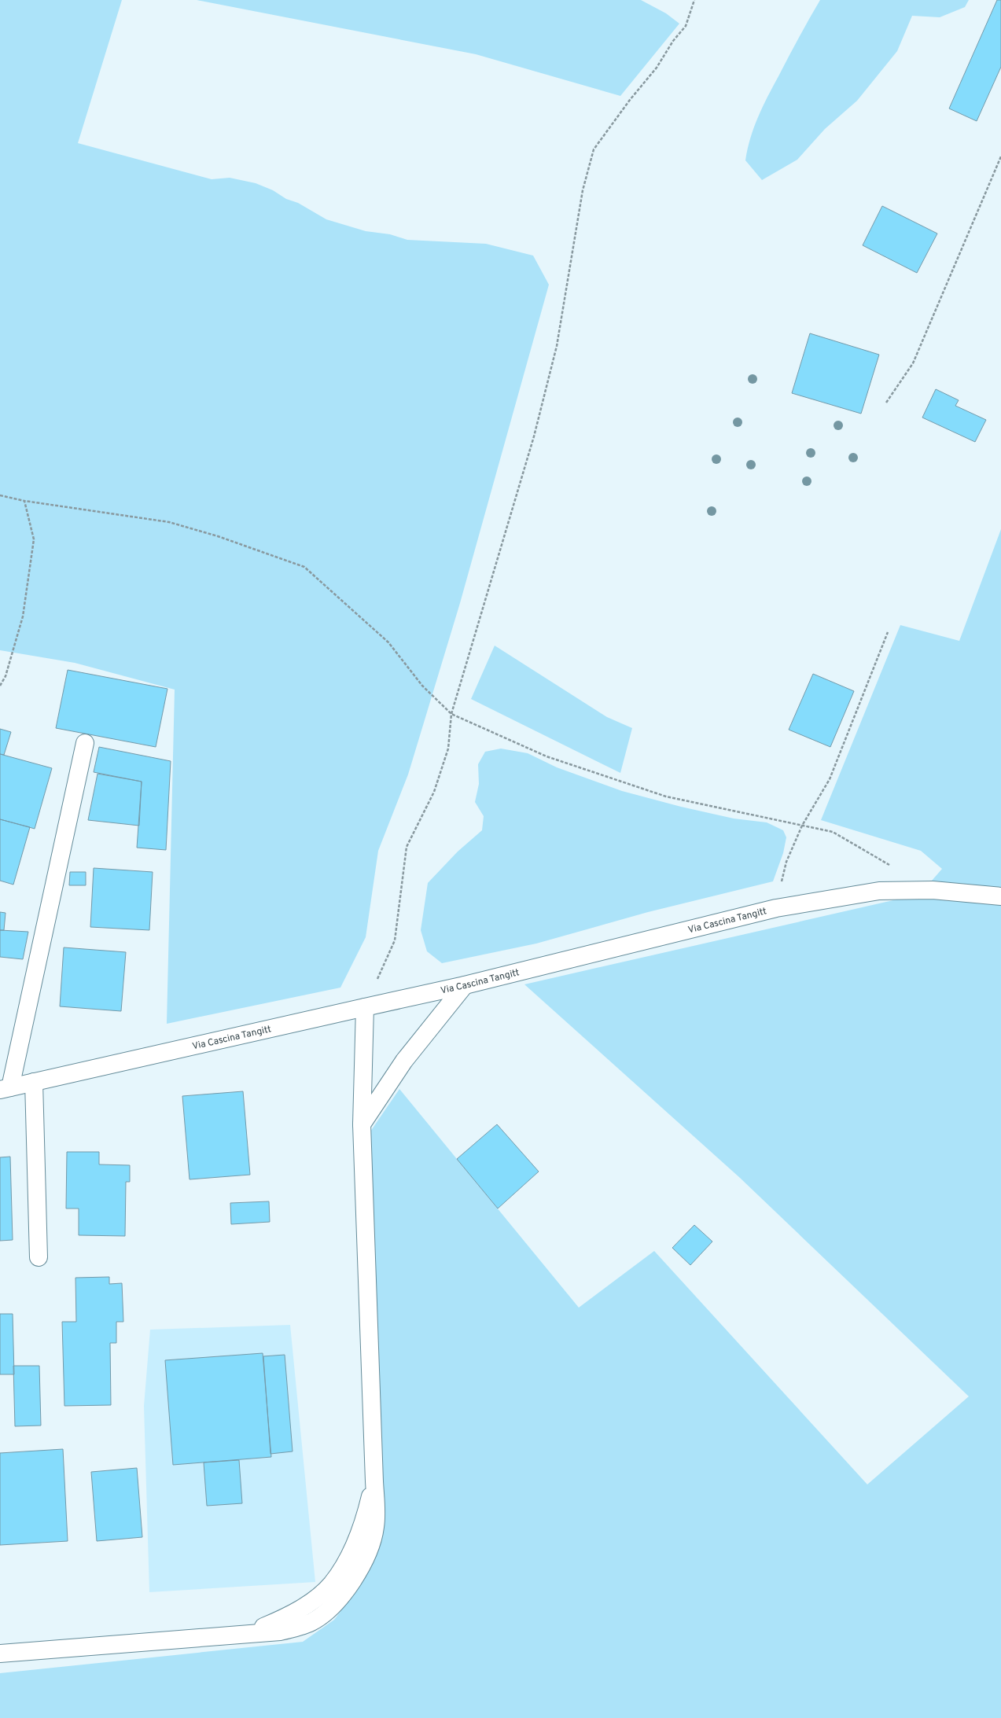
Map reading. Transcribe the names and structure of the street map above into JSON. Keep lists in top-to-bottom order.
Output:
{
  "streets": {
    "street": ["Via Cascina Tangitt"]
  }
}
